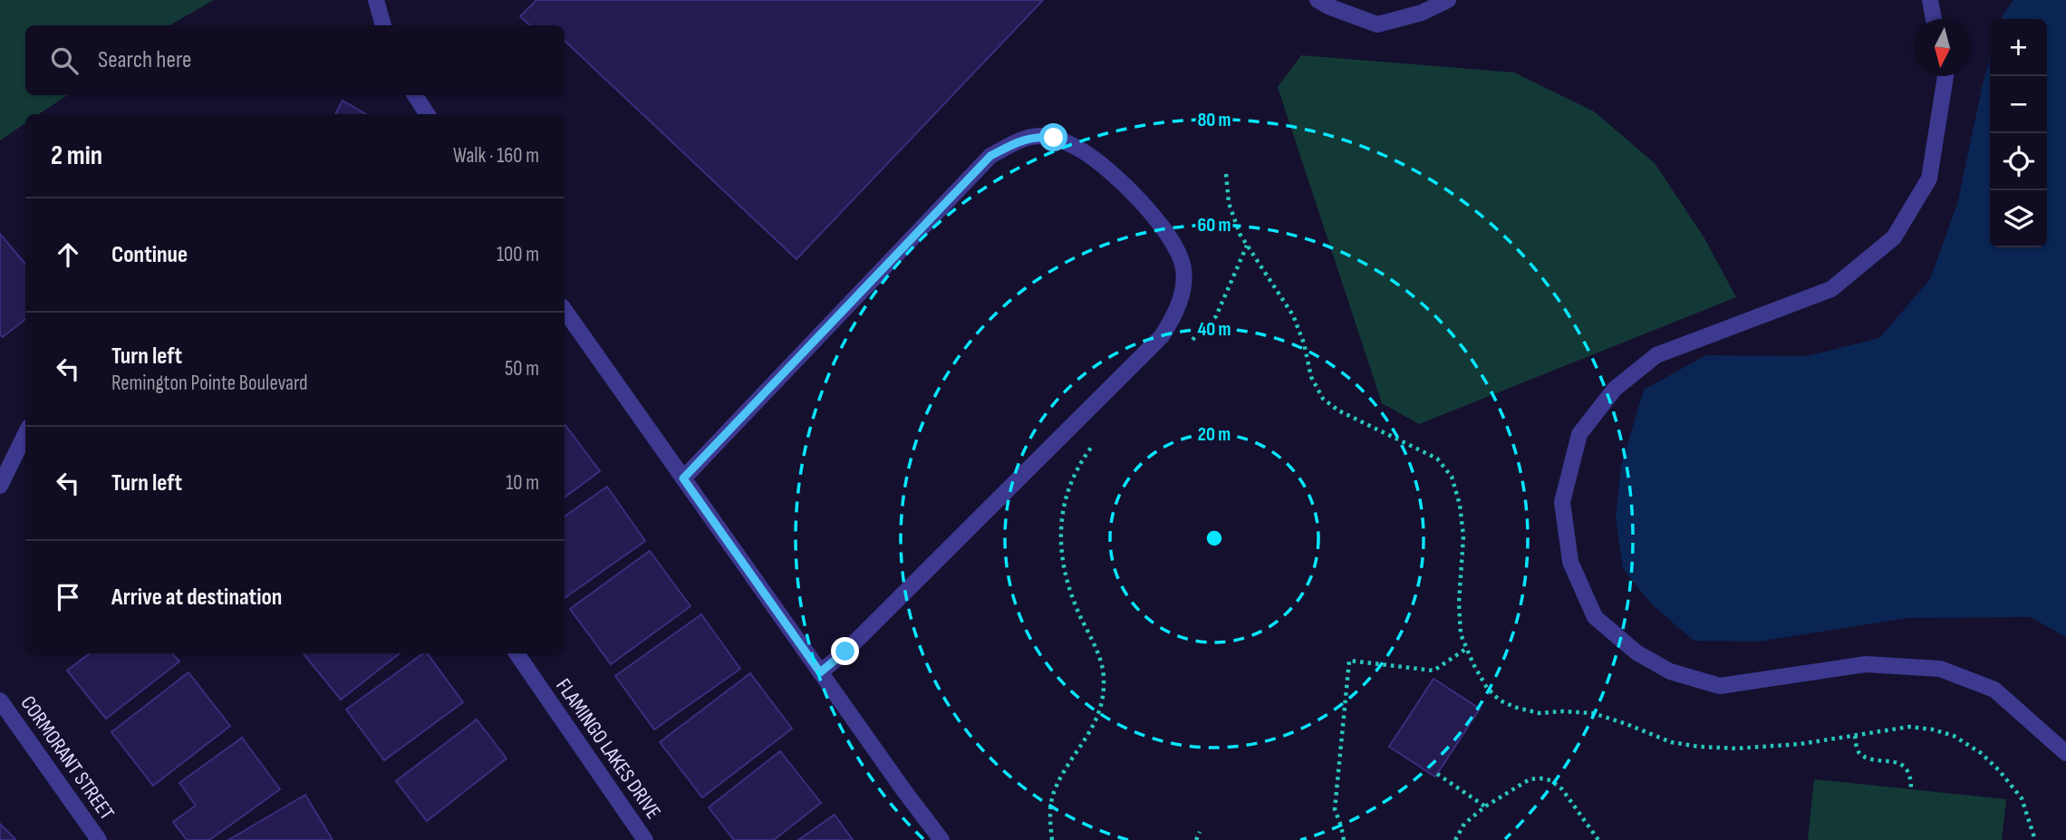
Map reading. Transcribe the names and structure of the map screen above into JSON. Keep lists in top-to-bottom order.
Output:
{
  "streets": {
    "street": ["FLAMINGO LAKES DRIVE", "CORMORANT STREET"]
  },
  "north": "bottom",
  "page": {
    "map_buttons": ["+", "−"],
    "search": "Search here",
    "heading": ["2 min", "Walk · 160 m"],
    "list": [
      ["Continue", "100 m"],
      ["Turn left", "Remington Pointe Boulevard", "50 m"],
      ["Turn left", "10 m"],
      "Arrive at destination"
    ]
  },
  "rings": [
    "80 m",
    "60 m",
    "40 m",
    "20 m"
  ]
}
